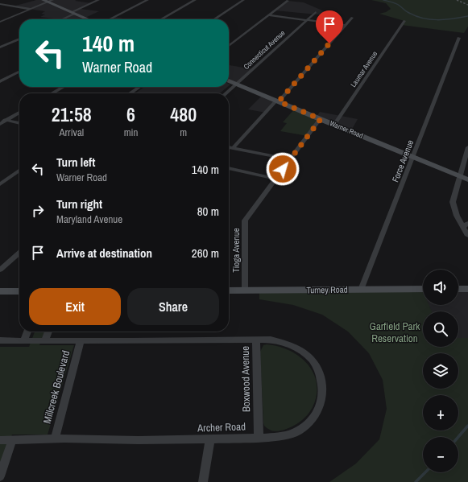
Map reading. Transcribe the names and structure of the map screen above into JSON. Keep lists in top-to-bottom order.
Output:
{
  "streets": {
    "main road": ["Warner Road", "Turney Road"],
    "street": [
      "Connecticut Avenue",
      "Laumar Avenue",
      "Force Avenue",
      "Tioga Avenue",
      "Boxwood Avenue",
      "Millcreek Boulevard",
      "Archer Road"
    ]
  },
  "crossings": [
    ["Connecticut Avenue", "Warner Road"],
    ["Laumar Avenue", "Warner Road"],
    ["Warner Road", "Force Avenue"],
    ["Warner Road", "Tioga Avenue"],
    ["Force Avenue", "Turney Road"],
    ["Tioga Avenue", "Turney Road"],
    ["Boxwood Avenue", "Archer Road"],
    ["Millcreek Boulevard", "Archer Road"]
  ],
  "parks": ["Garfield Park Reservation"],
  "page": {
    "turn": ["140 m", "Warner Road"],
    "eta": [
      "21:58",
      "Arrival",
      "6",
      "min",
      "480",
      "m"
    ],
    "list": [
      {
        "name": "Turn left",
        "note": "Warner Road",
        "value": "140 m"
      },
      {
        "name": "Turn right",
        "note": "Maryland Avenue",
        "value": "80 m"
      },
      {
        "name": "Arrive at destination",
        "value": "260 m"
      }
    ],
    "map_buttons": ["+", "−"],
    "buttons": ["Exit", "Share"]
  }
}
